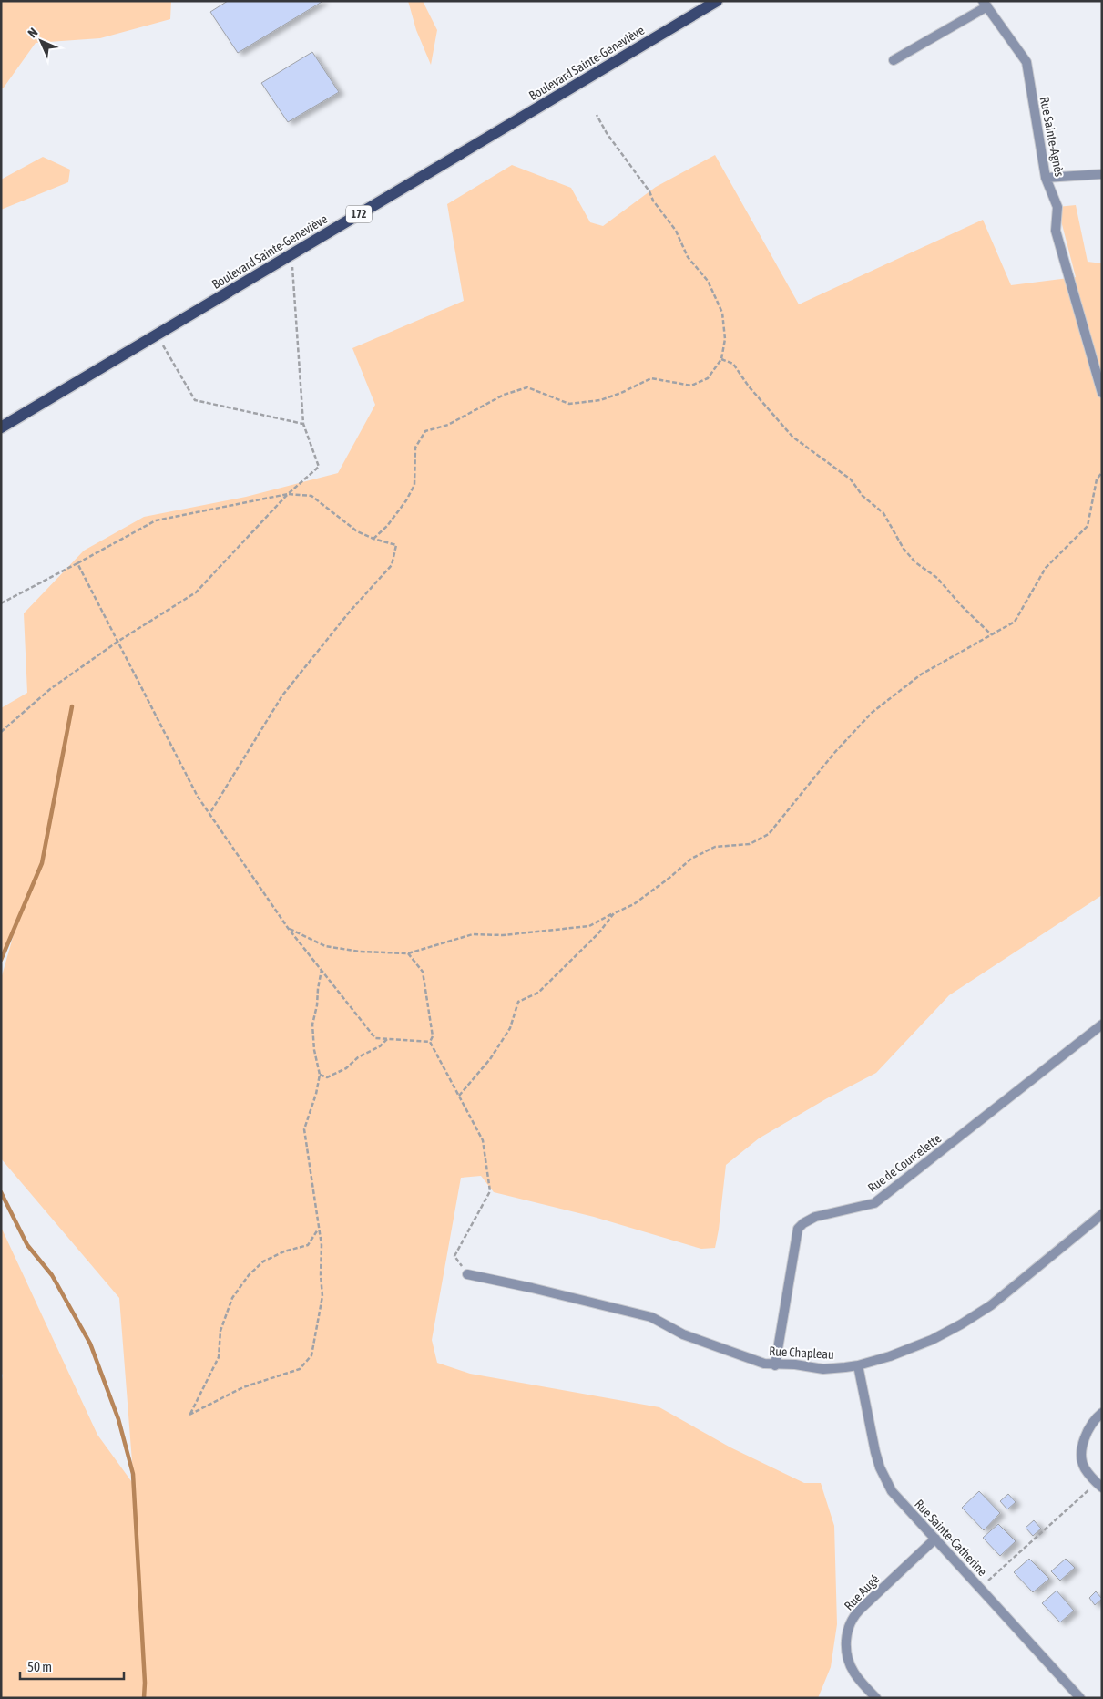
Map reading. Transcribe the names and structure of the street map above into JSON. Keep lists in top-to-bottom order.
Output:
{
  "streets": {
    "main road": ["Boulevard Sainte-Geneviève", "172"],
    "street": [
      "Rue Sainte-Agnès",
      "Rue de Courcelette",
      "Rue Chapleau",
      "Rue Sainte-Catherine",
      "Rue Augé"
    ]
  },
  "crossings": [
    ["Rue de Courcelette", "Rue Chapleau"],
    ["Rue Chapleau", "Rue Sainte-Catherine"],
    ["Rue Sainte-Catherine", "Rue Augé"]
  ],
  "scale_bar": "50 m",
  "north": "top left"
}
